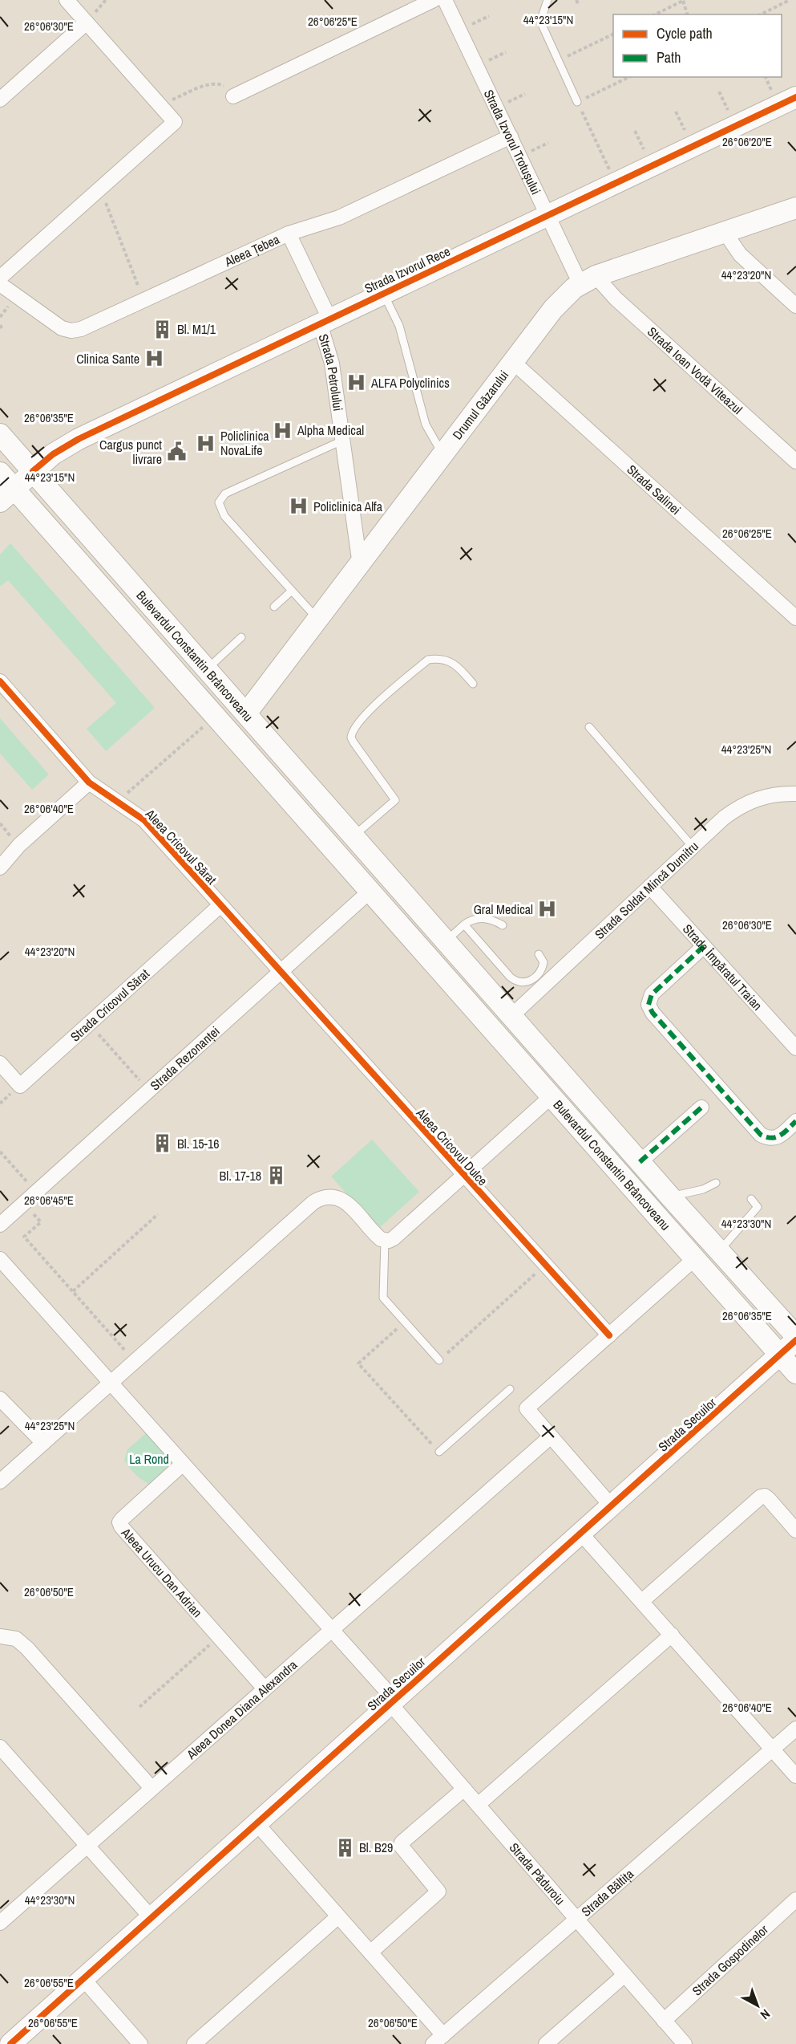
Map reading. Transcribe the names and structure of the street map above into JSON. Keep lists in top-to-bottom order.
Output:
{
  "streets": {
    "street": [
      "Strada Izvorul Trotușului",
      "Aleea Țebea",
      "Strada Izvorul Rece",
      "Strada Ioan Vodă Viteazul",
      "Strada Petrolului",
      "Drumul Găzarului",
      "Strada Salinei",
      "Bulevardul Constantin Brâncoveanu",
      "Aleea Cricovul Sărat",
      "Strada Soldat Mincă Dumitru",
      "Strada Împăratul Traian",
      "Strada Cricovul Sărat",
      "Strada Rezonanței",
      "Aleea Cricovul Dulce",
      "Strada Secuilor",
      "Aleea Urucu Dan Adrian",
      "Aleea Donea Diana Alexandra",
      "Strada Păduroiu",
      "Strada Băltița",
      "Strada Gospodinelor"
    ]
  },
  "crossings": [
    ["Strada Izvorul Trotușului", "Aleea Țebea"],
    ["Strada Izvorul Trotușului", "Strada Izvorul Rece"],
    ["Strada Izvorul Trotușului", "Strada Ioan Vodă Viteazul"],
    ["Strada Izvorul Trotușului", "Drumul Găzarului"],
    ["Aleea Țebea", "Strada Petrolului"],
    ["Strada Izvorul Rece", "Strada Petrolului"],
    ["Strada Izvorul Rece", "Bulevardul Constantin Brâncoveanu"],
    ["Strada Ioan Vodă Viteazul", "Drumul Găzarului"],
    ["Strada Petrolului", "Drumul Găzarului"],
    ["Drumul Găzarului", "Strada Salinei"],
    ["Drumul Găzarului", "Bulevardul Constantin Brâncoveanu"],
    ["Bulevardul Constantin Brâncoveanu", "Strada Soldat Mincă Dumitru"],
    ["Bulevardul Constantin Brâncoveanu", "Strada Rezonanței"],
    ["Bulevardul Constantin Brâncoveanu", "Aleea Cricovul Dulce"],
    ["Bulevardul Constantin Brâncoveanu", "Strada Secuilor"],
    ["Aleea Cricovul Sărat", "Strada Cricovul Sărat"],
    ["Aleea Cricovul Sărat", "Strada Rezonanței"],
    ["Aleea Cricovul Sărat", "Aleea Cricovul Dulce"],
    ["Strada Soldat Mincă Dumitru", "Strada Împăratul Traian"],
    ["Strada Rezonanței", "Aleea Cricovul Dulce"],
    ["Strada Secuilor", "Strada Păduroiu"],
    ["Strada Secuilor", "Strada Băltița"],
    ["Aleea Urucu Dan Adrian", "Aleea Donea Diana Alexandra"],
    ["Strada Păduroiu", "Strada Băltița"],
    ["Strada Păduroiu", "Strada Gospodinelor"]
  ],
  "parks": ["La Rond"],
  "places": {
    "building": [
      "Bl. M1/1",
      "Bl. 15-16",
      "Bl. 17-18",
      "Bl. B29"
    ],
    "hospital": [
      "Clinica Sante",
      "ALFA Polyclinics",
      "Alpha Medical",
      "Policlinica NovaLife",
      "Policlinica Alfa",
      "Gral Medical"
    ],
    "public building": ["Cargus punct livrare"]
  },
  "legend": ["Cycle path", "Path"],
  "north": "bottom right",
  "coordinates": [
    "44°23'15\"N",
    "26°06'25\"E",
    "26°06'30\"E",
    "26°06'20\"E",
    "44°23'20\"N",
    "26°06'35\"E",
    "44°23'25\"N",
    "26°06'40\"E",
    "26°06'45\"E",
    "44°23'30\"N",
    "26°06'50\"E",
    "26°06'55\"E"
  ]
}
